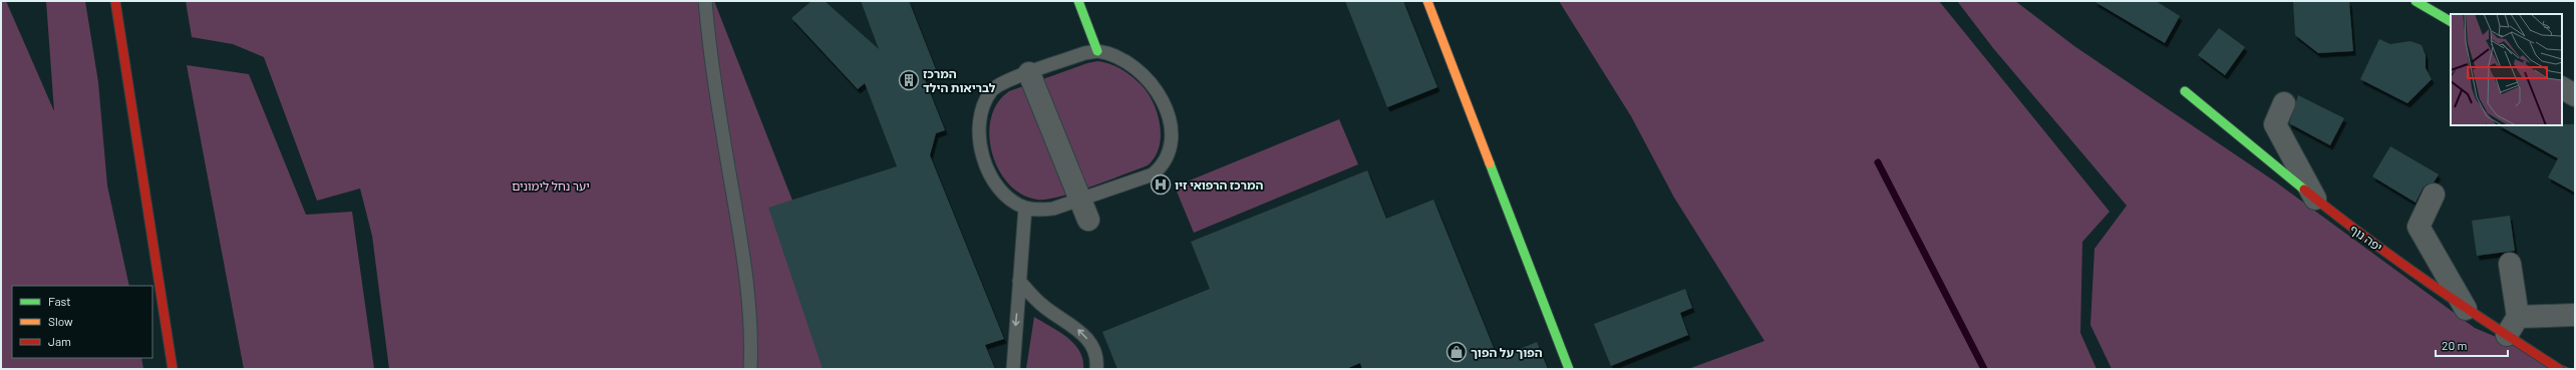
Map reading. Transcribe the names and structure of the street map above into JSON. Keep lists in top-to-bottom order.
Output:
{
  "streets": {
    "main road": ["יפה נוף"]
  },
  "parks": ["יער נחל לימונים"],
  "places": {
    "building": ["המרכז לבריאות הילד"],
    "hospital": ["המרכז הרפואי זיו"],
    "shop": ["הפוך על הפוך"]
  },
  "legend": ["Fast", "Slow", "Jam"],
  "scale_bar": "20 m"
}
